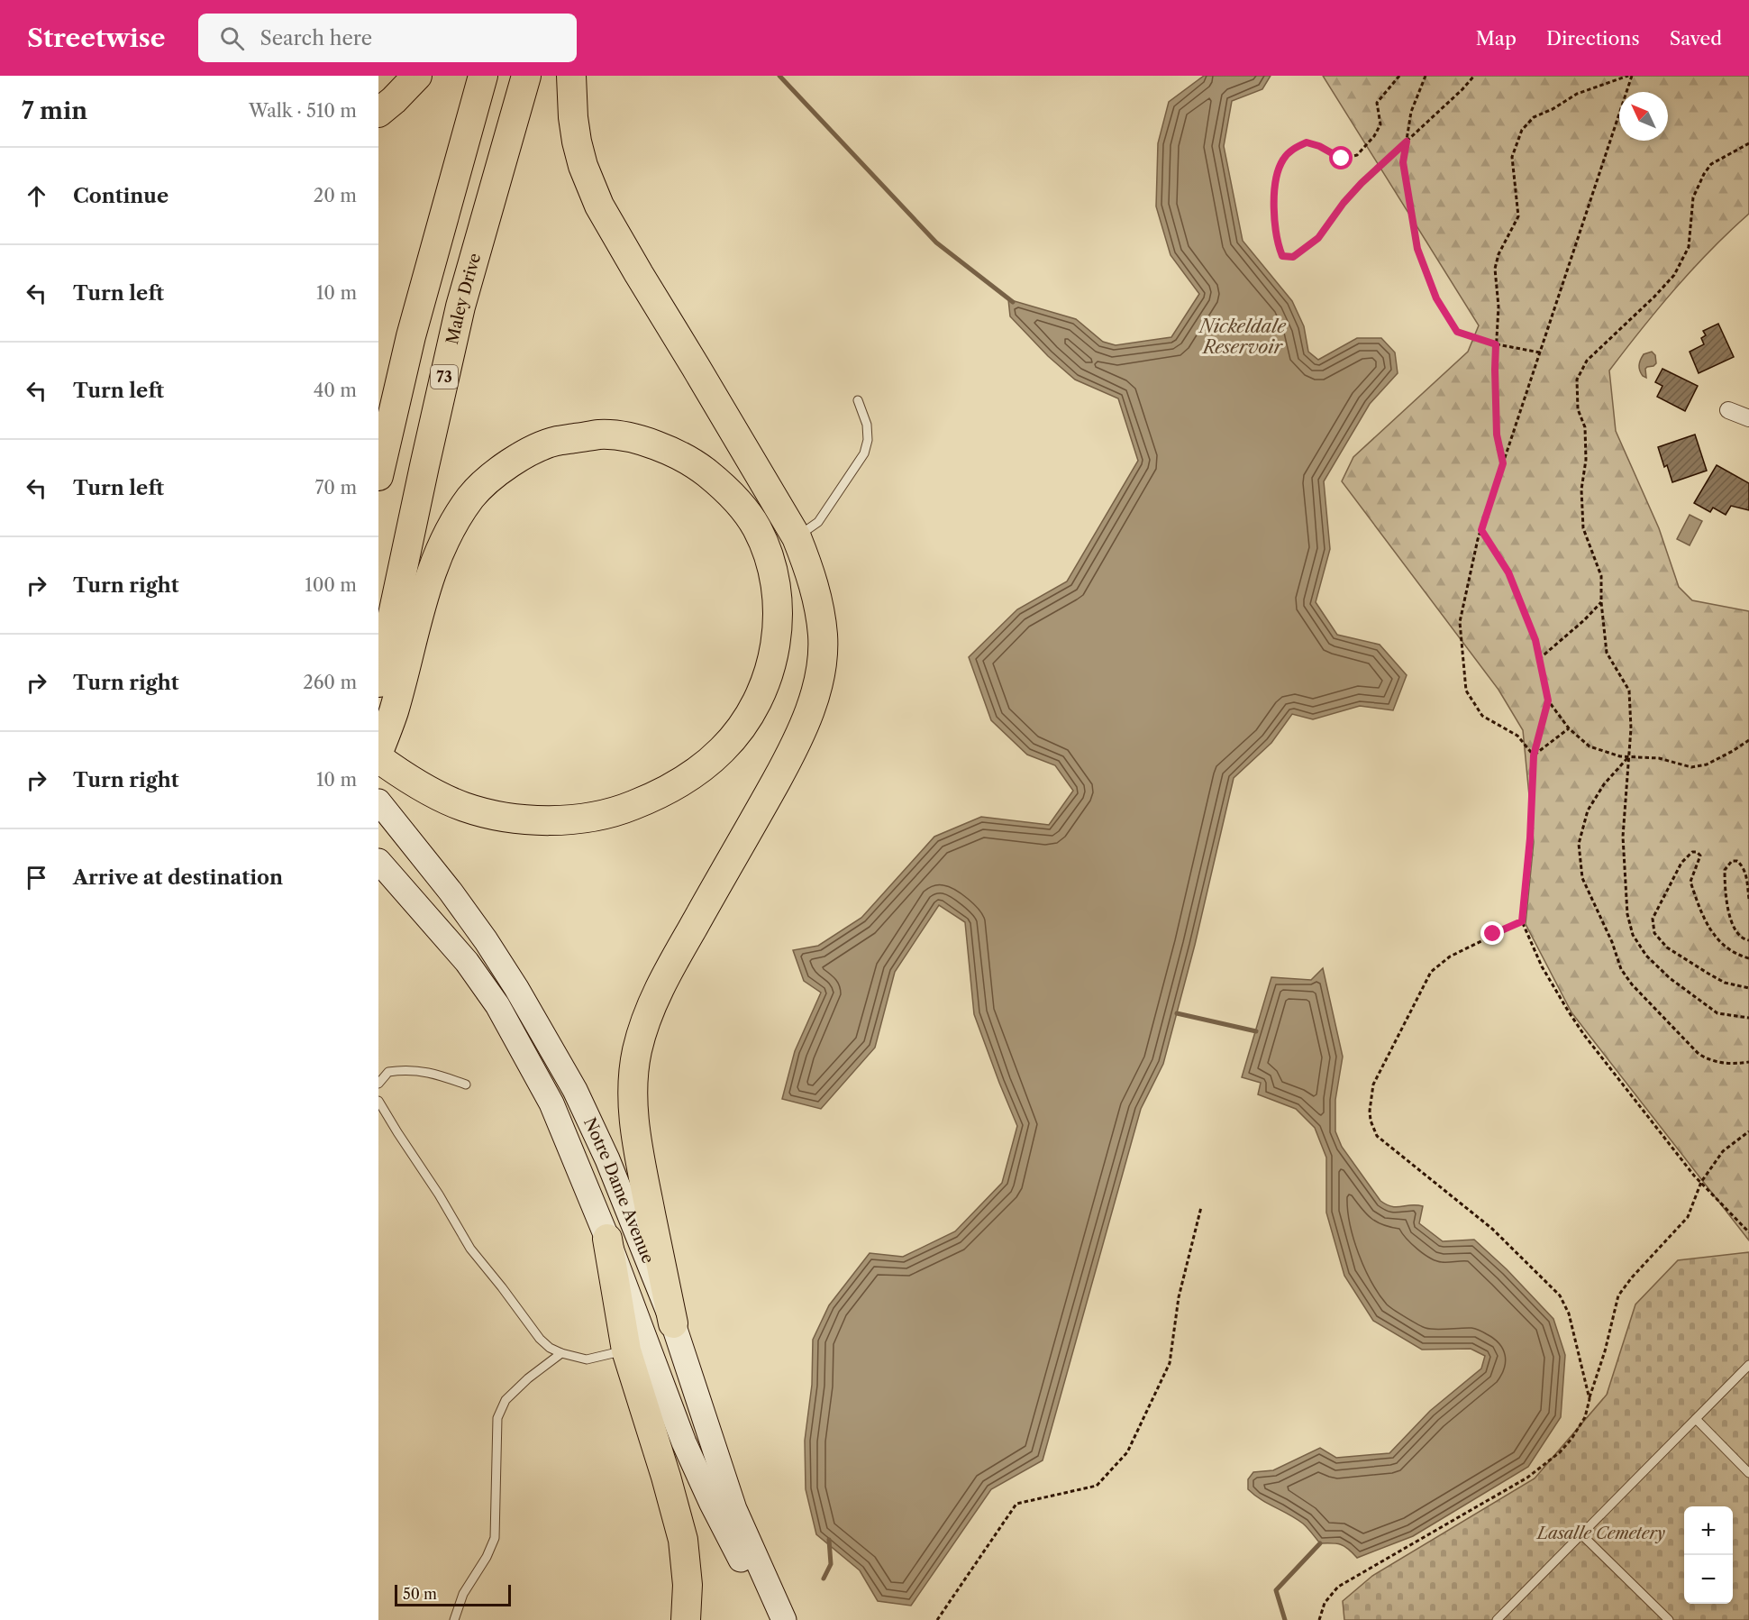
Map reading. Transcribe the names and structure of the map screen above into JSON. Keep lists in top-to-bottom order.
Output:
{
  "streets": {
    "highway": ["Maley Drive", "73"],
    "main road": ["Notre Dame Avenue"]
  },
  "water": ["Nickeldale Reservoir"],
  "parks": ["Lasalle Cemetery"],
  "scale_bar": "50 m",
  "north": "top left",
  "page": {
    "header": "Streetwise",
    "search": "Search here",
    "nav": ["Map", "Directions", "Saved"],
    "heading": ["7 min", "Walk · 510 m"],
    "list": [
      ["Continue", "20 m"],
      ["Turn left", "10 m"],
      ["Turn left", "40 m"],
      ["Turn left", "70 m"],
      ["Turn right", "100 m"],
      ["Turn right", "260 m"],
      ["Turn right", "10 m"],
      "Arrive at destination"
    ],
    "map_buttons": ["+", "−"],
    "scale": "50 m"
  }
}
